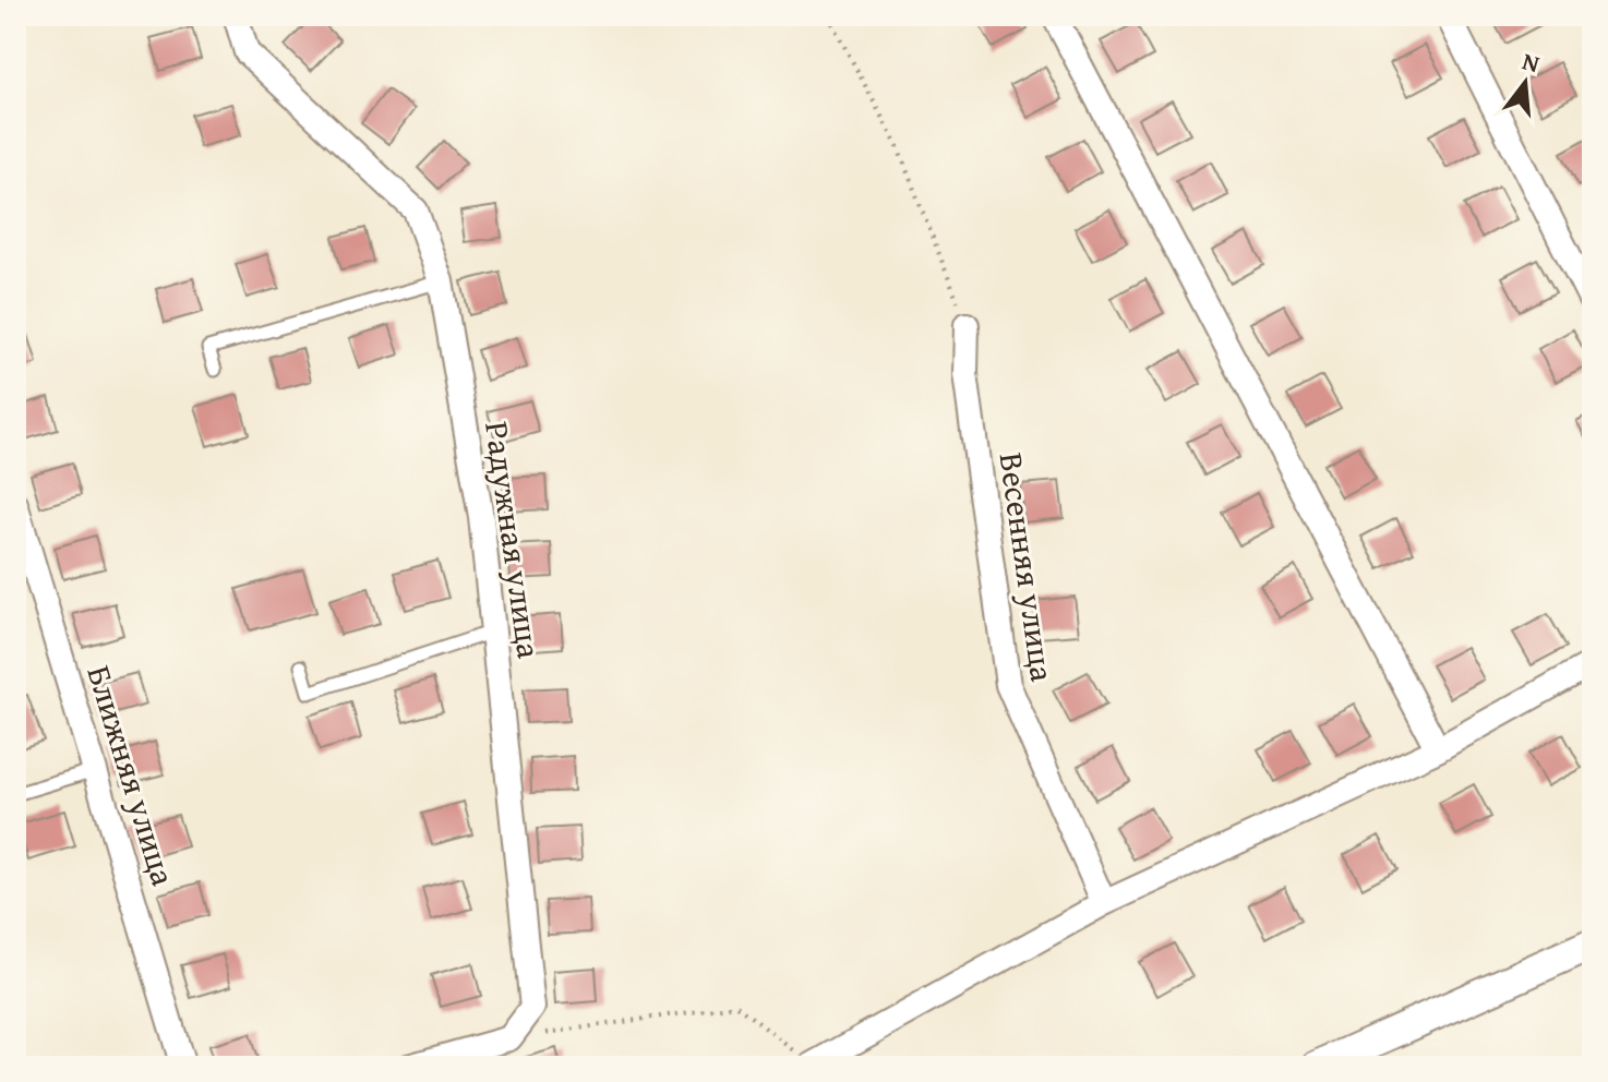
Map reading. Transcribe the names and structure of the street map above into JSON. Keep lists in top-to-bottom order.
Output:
{
  "streets": {
    "street": ["Радужная улица", "Весенняя улица", "Ближняя улица"]
  },
  "north": "top"
}
